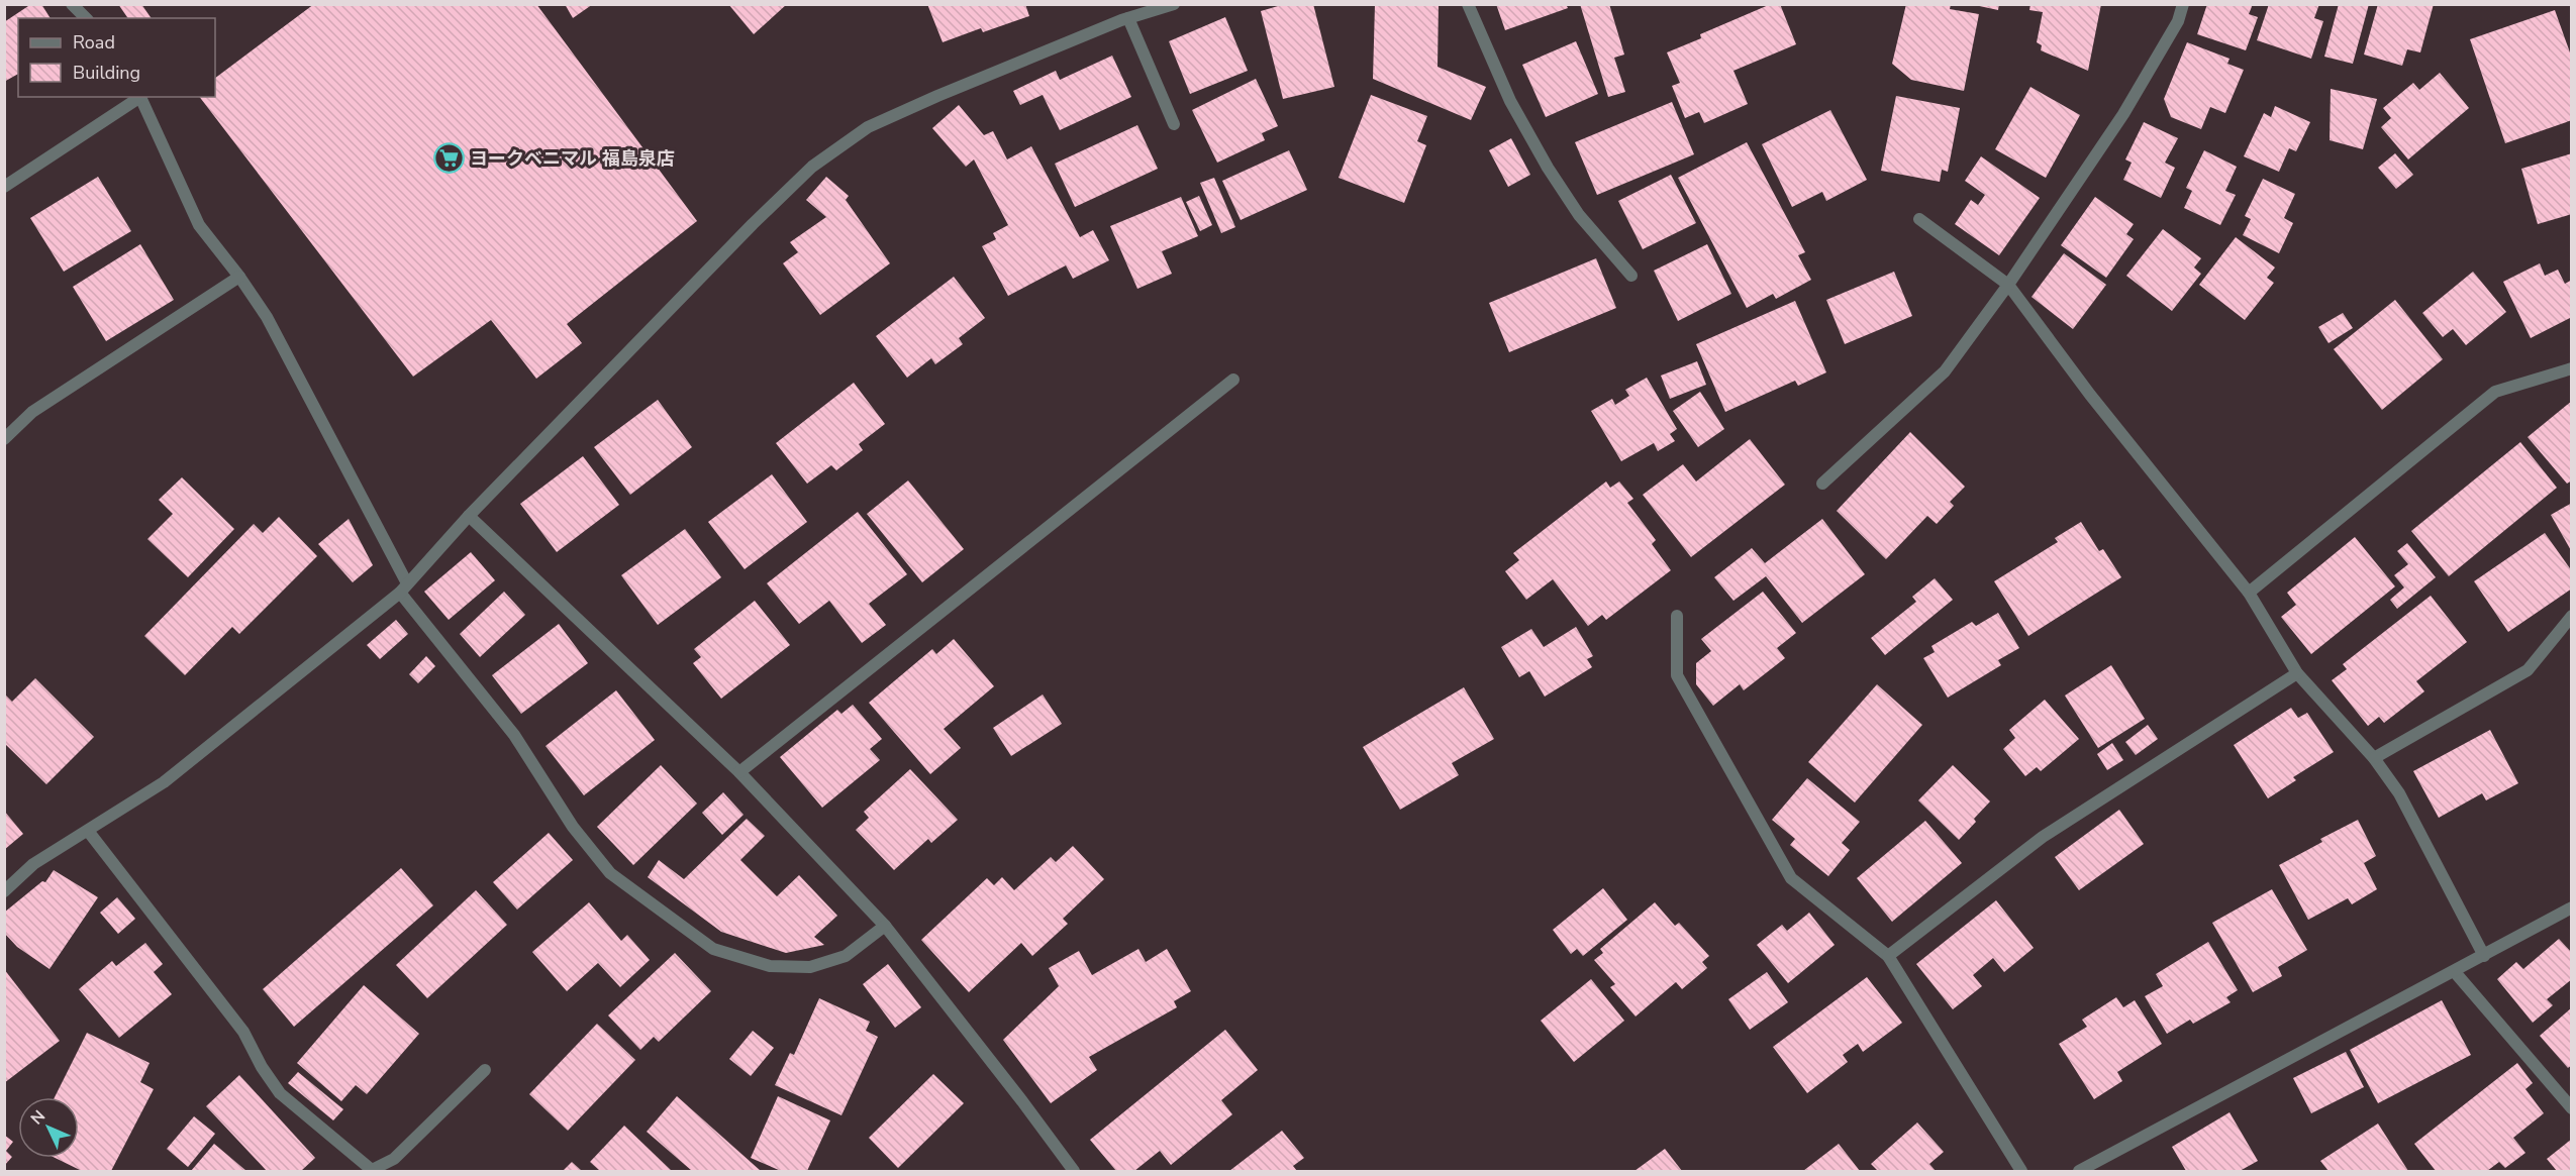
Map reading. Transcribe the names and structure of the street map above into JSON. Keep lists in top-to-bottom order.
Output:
{
  "places": {
    "supermarket": ["ヨークベニマル 福島泉店"]
  },
  "legend": ["Road", "Building"],
  "north": "top left"
}
